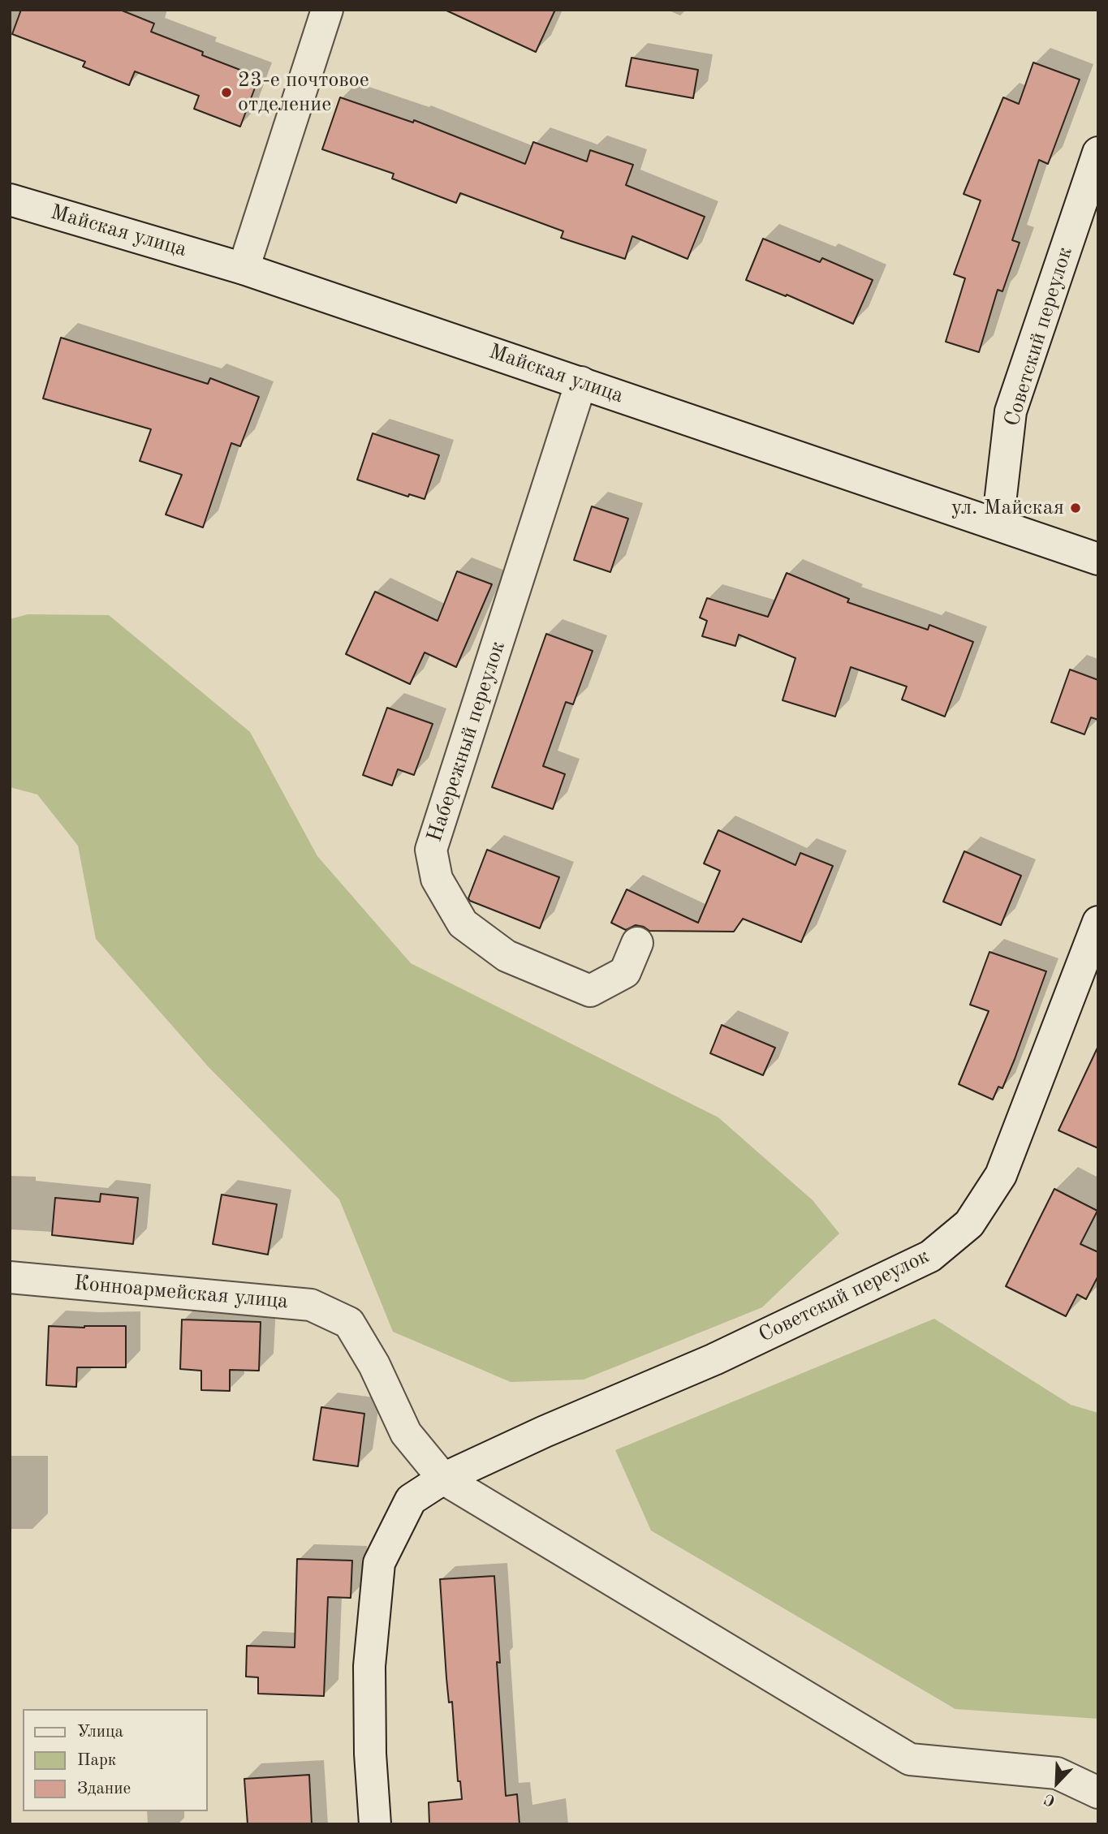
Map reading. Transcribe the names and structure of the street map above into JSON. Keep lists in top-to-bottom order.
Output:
{
  "streets": {
    "street": [
      "Майская улица",
      "Советский переулок",
      "Набережный переулок",
      "Конноармейская улица"
    ]
  },
  "crossings": [
    ["Майская улица", "Советский переулок"],
    ["Майская улица", "Набережный переулок"],
    ["Советский переулок", "Конноармейская улица"]
  ],
  "places": ["23-е почтовое отделение", "ул. Майская"],
  "legend": ["Улица", "Парк", "Здание"],
  "north": "bottom left"
}
